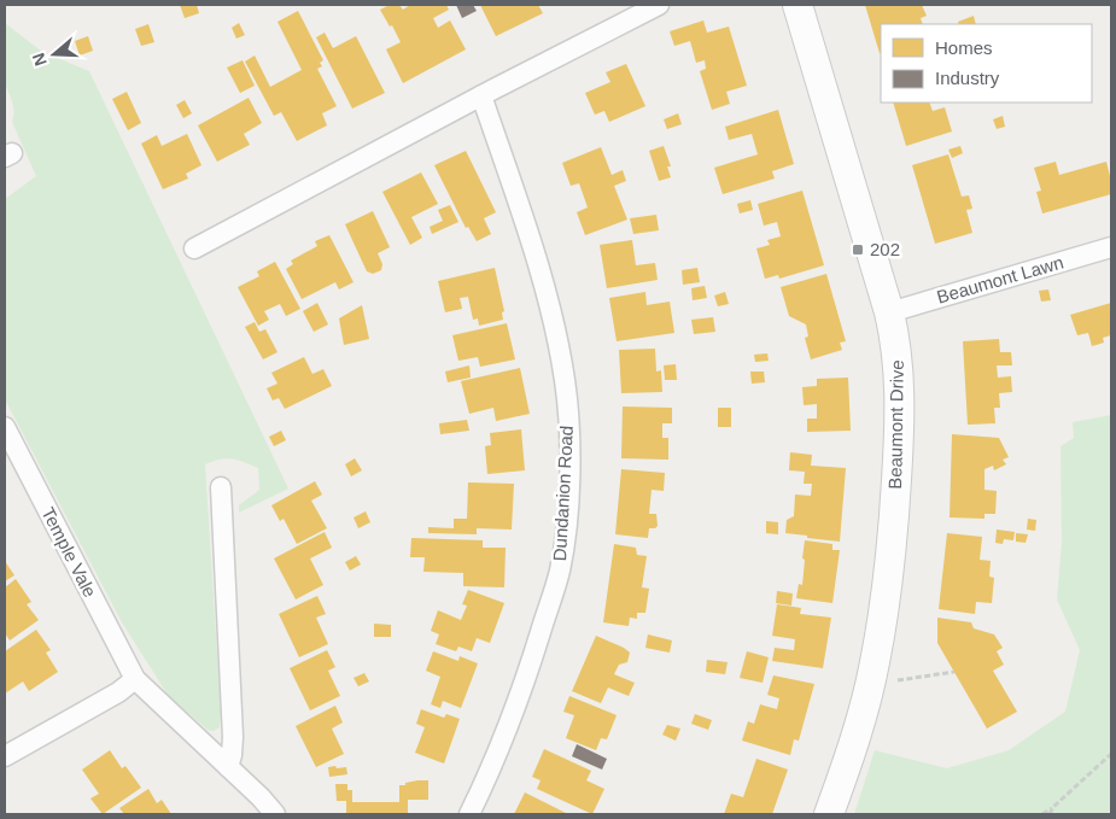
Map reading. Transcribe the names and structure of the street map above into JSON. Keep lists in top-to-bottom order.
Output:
{
  "streets": {
    "street": [
      "Beaumont Lawn",
      "Beaumont Drive",
      "Dundanion Road",
      "Temple Vale"
    ]
  },
  "crossings": [
    ["Beaumont Lawn", "Beaumont Drive"]
  ],
  "places": {
    "transit": ["202"]
  },
  "legend": ["Homes", "Industry"],
  "north": "left"
}
